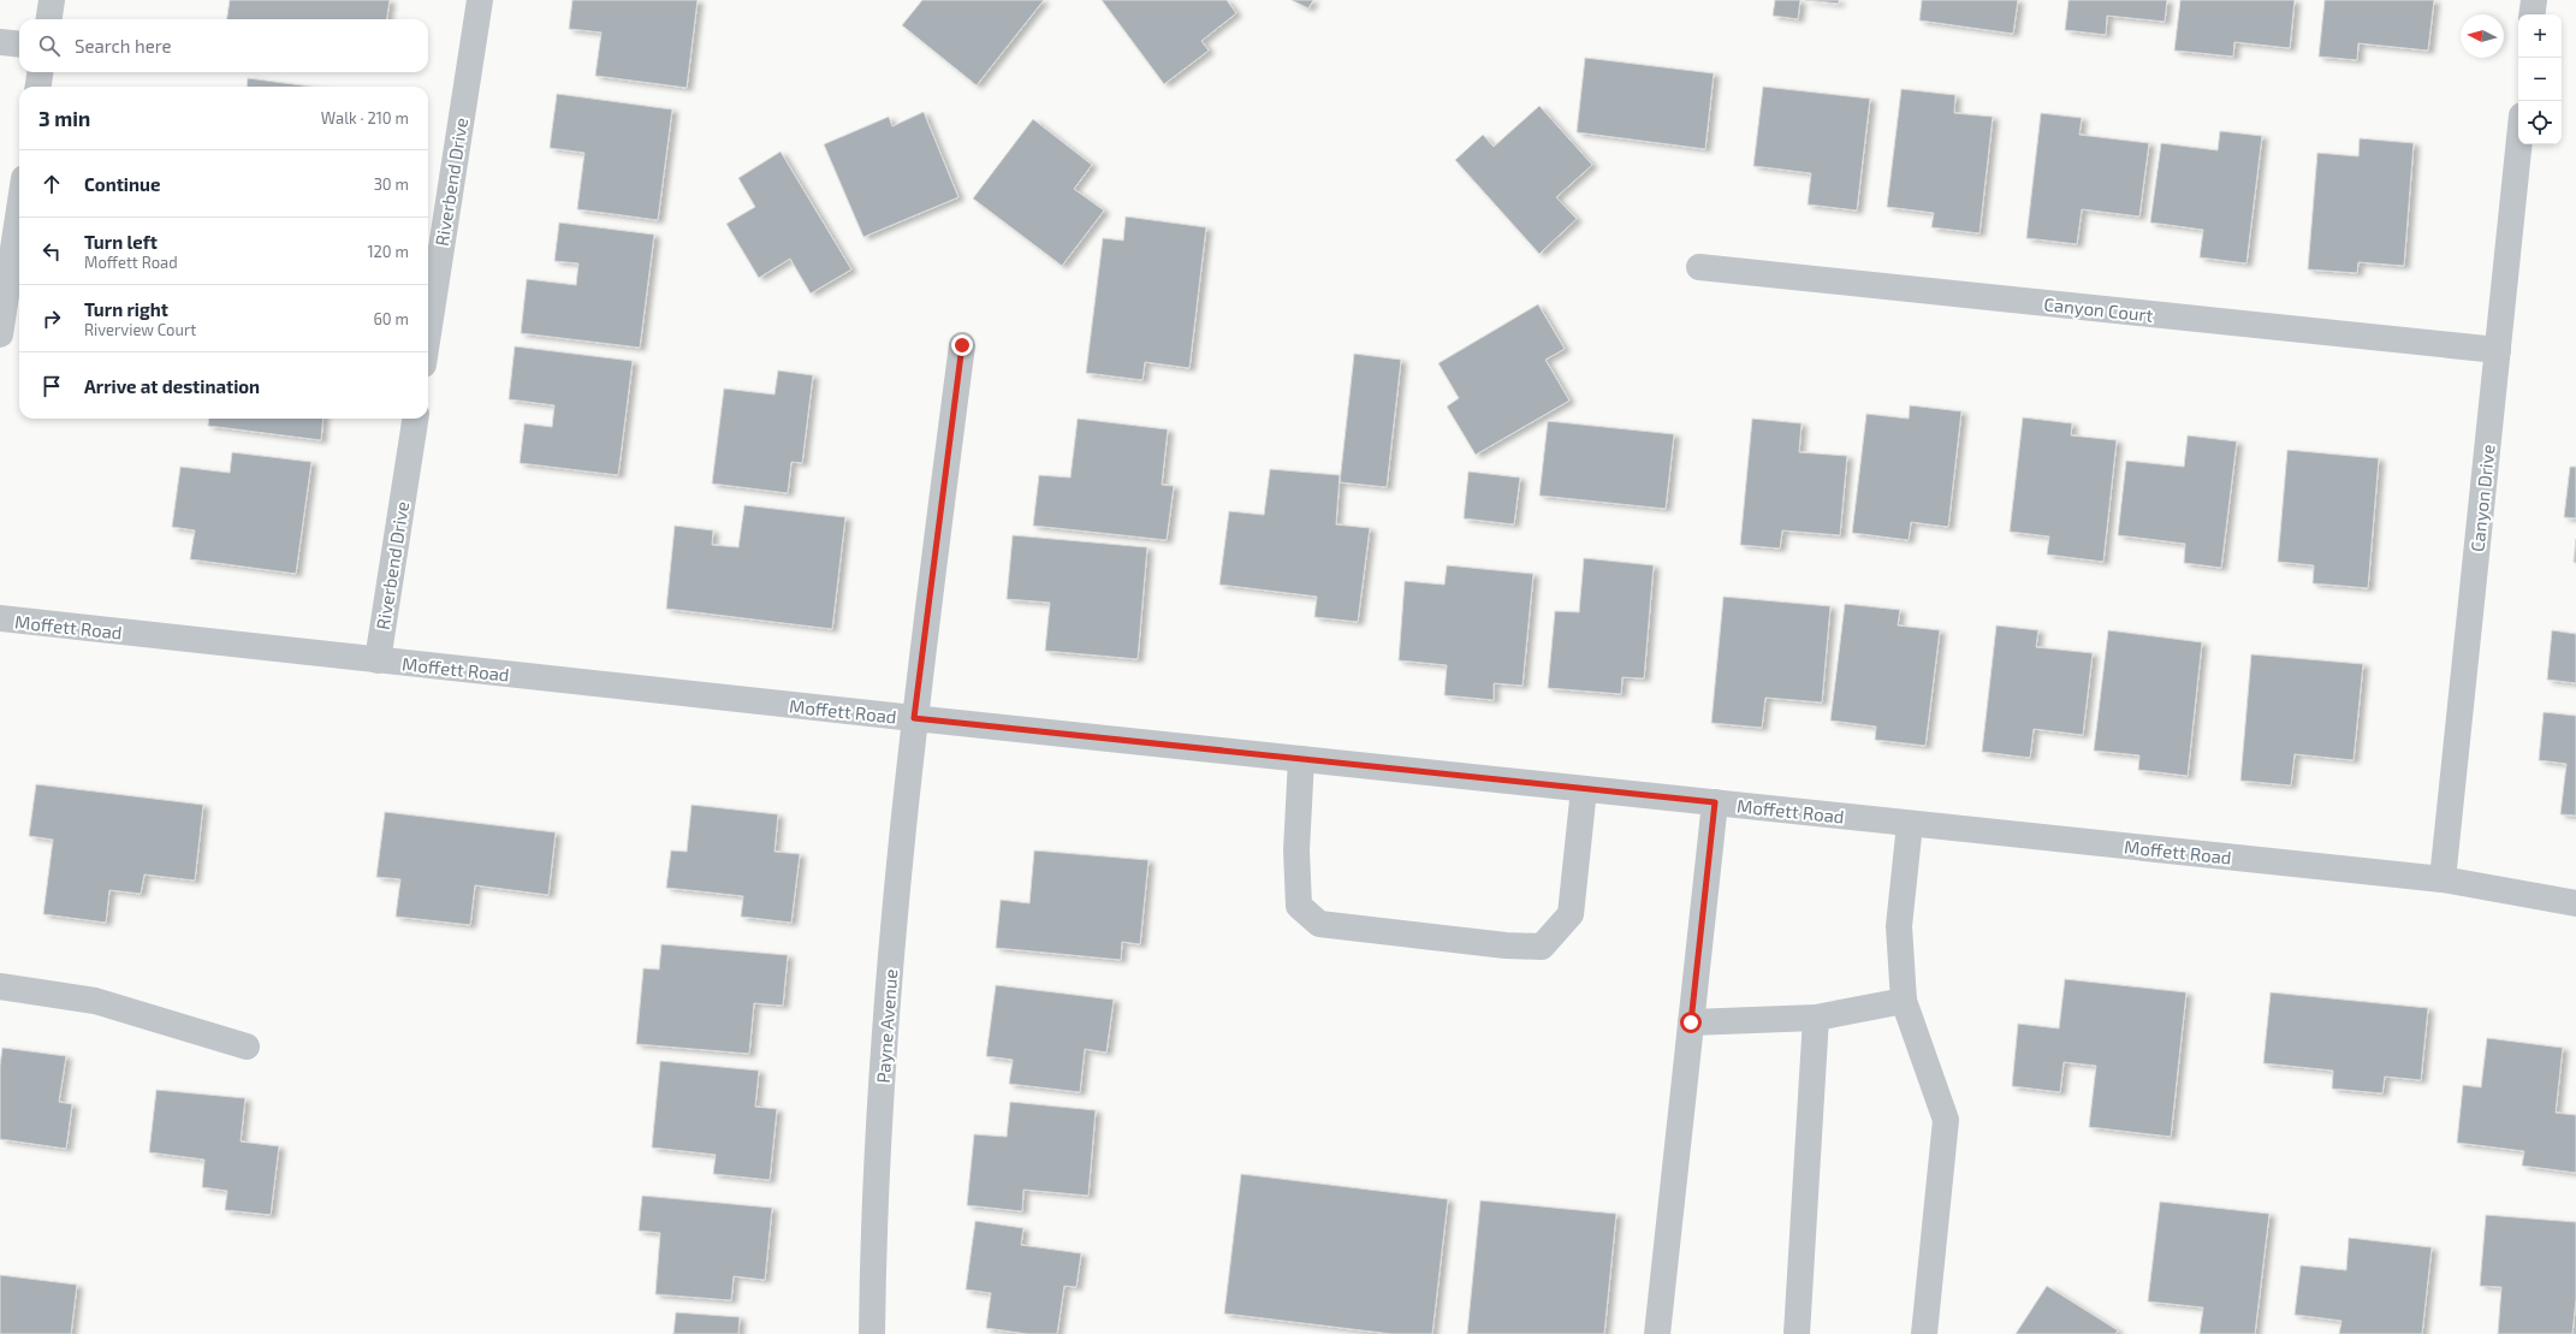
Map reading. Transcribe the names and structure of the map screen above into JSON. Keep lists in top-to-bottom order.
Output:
{
  "streets": {
    "street": [
      "Riverbend Drive",
      "Canyon Court",
      "Canyon Drive",
      "Moffett Road",
      "Payne Avenue"
    ]
  },
  "crossings": [
    ["Riverbend Drive", "Moffett Road"],
    ["Canyon Court", "Canyon Drive"],
    ["Canyon Drive", "Moffett Road"],
    ["Moffett Road", "Payne Avenue"]
  ],
  "north": "left",
  "page": {
    "map_buttons": ["+", "−"],
    "search": "Search here",
    "heading": ["3 min", "Walk · 210 m"],
    "list": [
      ["Continue", "30 m"],
      ["Turn left", "Moffett Road", "120 m"],
      ["Turn right", "Riverview Court", "60 m"],
      "Arrive at destination"
    ]
  }
}
